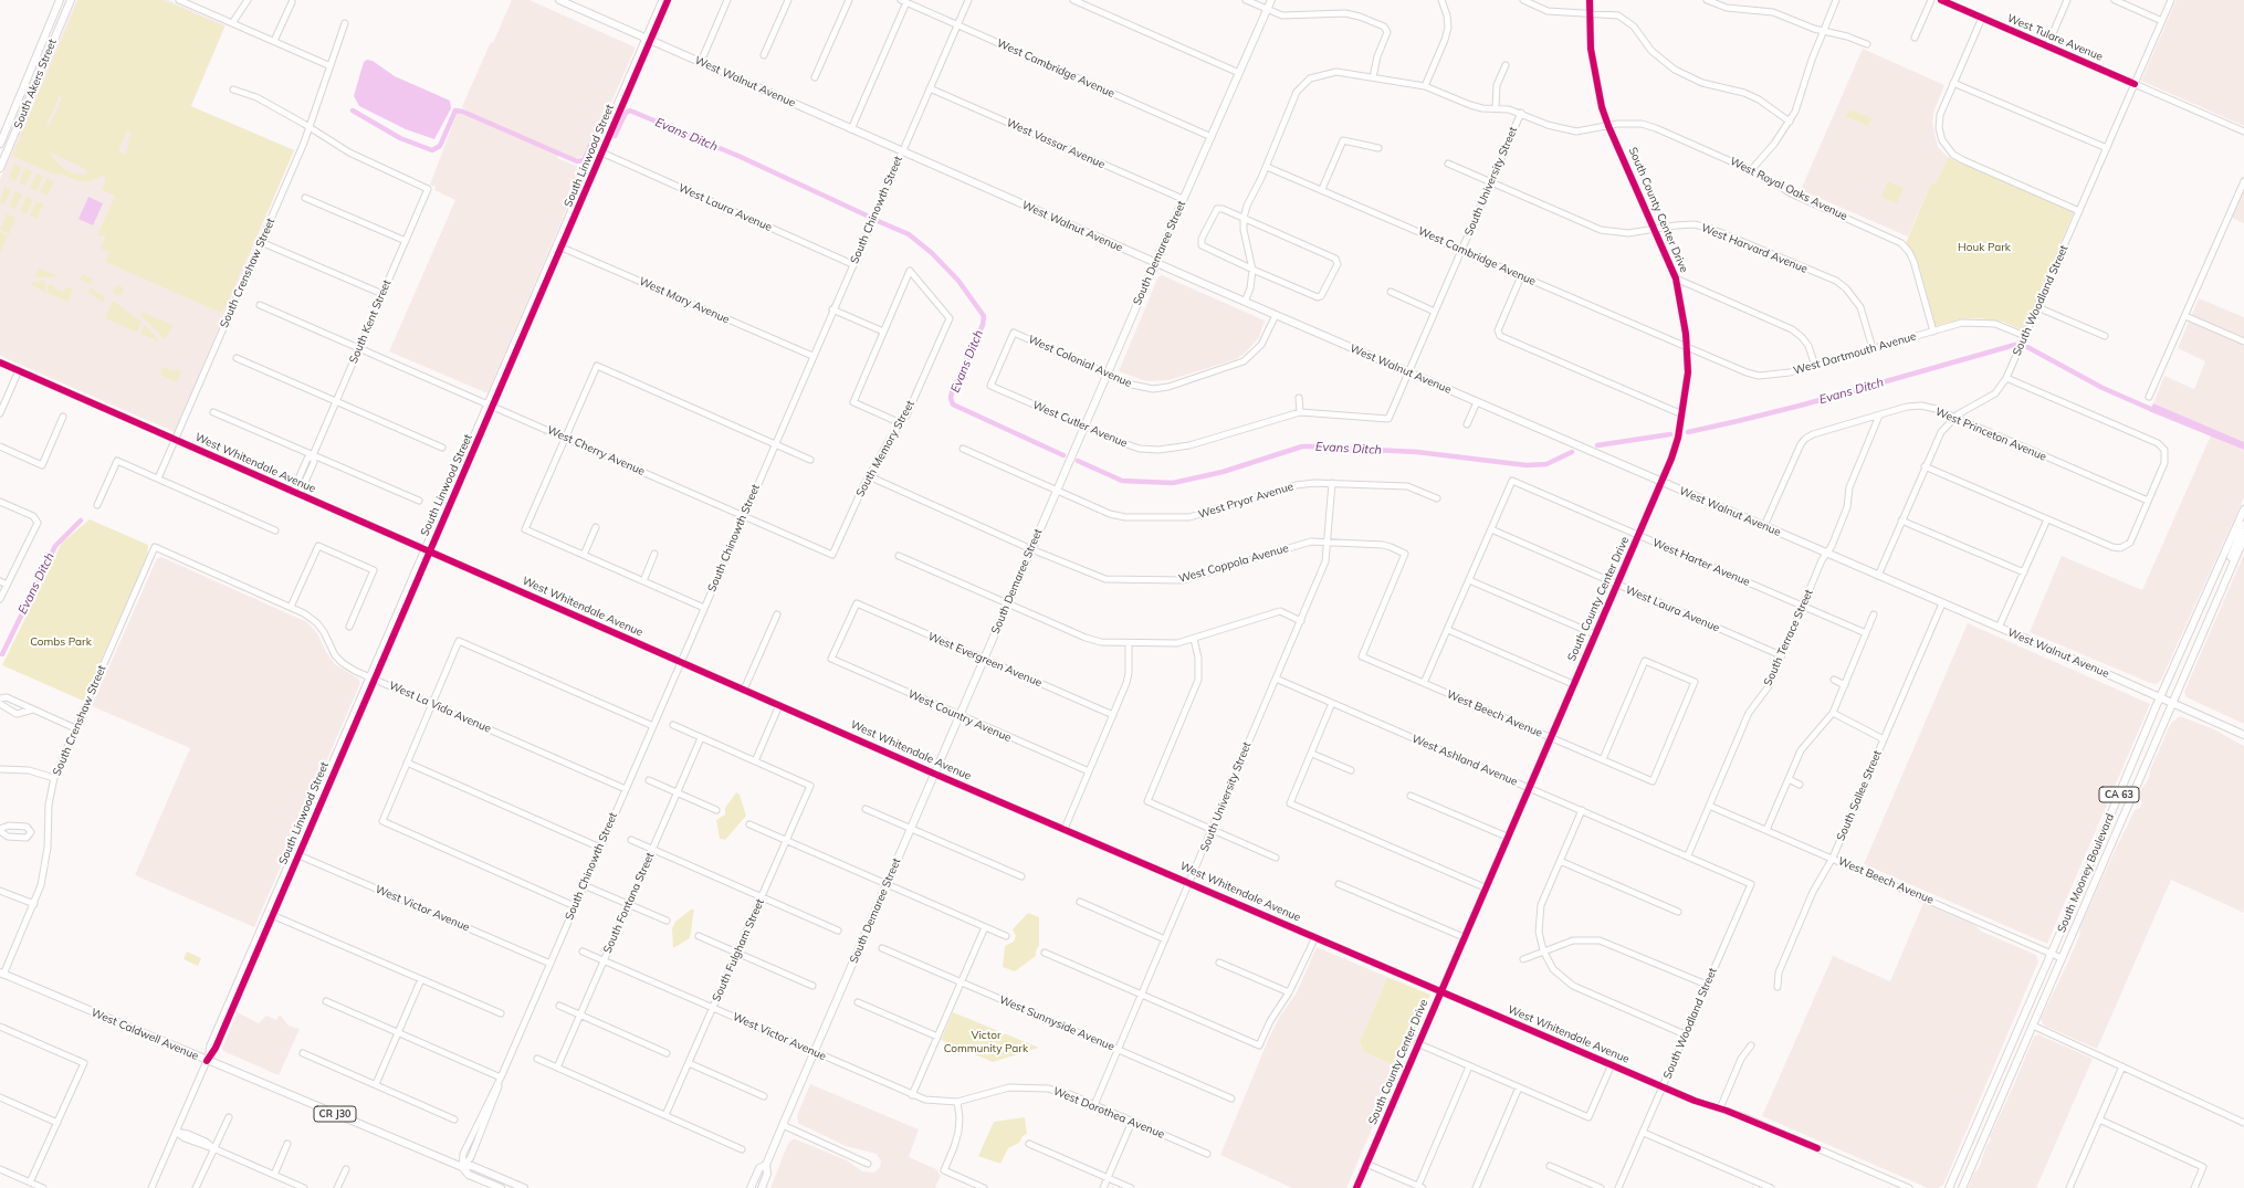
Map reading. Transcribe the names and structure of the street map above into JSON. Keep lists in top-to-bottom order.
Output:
{
  "streets": {
    "main road": [
      "West Walnut Avenue",
      "South Akers Street",
      "South Demaree Street",
      "CA 63",
      "South Mooney Boulevard",
      "West Caldwell Avenue",
      "CR J30"
    ],
    "street": [
      "West Tulare Avenue",
      "West Cambridge Avenue",
      "West Vassar Avenue",
      "South Linwood Street",
      "South University Street",
      "West Royal Oaks Avenue",
      "West Laura Avenue",
      "South Chinowth Street",
      "South County Center Drive",
      "West Harvard Avenue",
      "South Crenshaw Street",
      "West Mary Avenue",
      "South Woodland Street",
      "South Kent Street",
      "West Dartmouth Avenue",
      "West Colonial Avenue",
      "West Cutler Avenue",
      "West Princeton Avenue",
      "South Memory Street",
      "West Cherry Avenue",
      "West Whitendale Avenue",
      "West Pryor Avenue",
      "West Harter Avenue",
      "West Coppola Avenue",
      "South Terrace Street",
      "West Evergreen Avenue",
      "West La Vida Avenue",
      "West Beech Avenue",
      "West Country Avenue",
      "West Ashland Avenue",
      "South Sallee Street",
      "South Fontana Street",
      "West Victor Avenue",
      "South Fulgham Street",
      "West Sunnyside Avenue",
      "West Dorothea Avenue"
    ]
  },
  "crossings": [
    ["West Tulare Avenue", "South Woodland Street"],
    ["West Cambridge Avenue", "South University Street"],
    ["West Cambridge Avenue", "West Royal Oaks Avenue"],
    ["West Cambridge Avenue", "South Chinowth Street"],
    ["West Cambridge Avenue", "South County Center Drive"],
    ["West Cambridge Avenue", "South Demaree Street"],
    ["West Cambridge Avenue", "West Dartmouth Avenue"],
    ["West Walnut Avenue", "South Linwood Street"],
    ["West Walnut Avenue", "South University Street"],
    ["West Walnut Avenue", "South Chinowth Street"],
    ["West Walnut Avenue", "South County Center Drive"],
    ["West Walnut Avenue", "South Demaree Street"],
    ["West Walnut Avenue", "South Woodland Street"],
    ["West Walnut Avenue", "West Colonial Avenue"],
    ["West Walnut Avenue", "West Princeton Avenue"],
    ["West Walnut Avenue", "South Terrace Street"],
    ["West Walnut Avenue", "South Sallee Street"],
    ["West Walnut Avenue", "South Mooney Boulevard"],
    ["West Vassar Avenue", "South Chinowth Street"],
    ["West Vassar Avenue", "South Demaree Street"],
    ["South Linwood Street", "West Laura Avenue"],
    ["South Linwood Street", "West Mary Avenue"],
    ["South Linwood Street", "West Cherry Avenue"],
    ["South Linwood Street", "West Whitendale Avenue"],
    ["South Linwood Street", "West La Vida Avenue"],
    ["South Linwood Street", "West Victor Avenue"],
    ["South Linwood Street", "West Caldwell Avenue"],
    ["South University Street", "West Royal Oaks Avenue"],
    ["South University Street", "West Harvard Avenue"],
    ["South University Street", "West Cutler Avenue"],
    ["South University Street", "West Whitendale Avenue"],
    ["South University Street", "West Pryor Avenue"],
    ["South University Street", "West Coppola Avenue"],
    ["South University Street", "West Ashland Avenue"],
    ["South University Street", "West Sunnyside Avenue"],
    ["South University Street", "West Dorothea Avenue"],
    ["West Royal Oaks Avenue", "South County Center Drive"],
    ["West Royal Oaks Avenue", "West Dartmouth Avenue"],
    ["West Laura Avenue", "South Chinowth Street"],
    ["West Laura Avenue", "South County Center Drive"],
    ["West Laura Avenue", "West Harter Avenue"],
    ["West Laura Avenue", "South Terrace Street"],
    ["South Chinowth Street", "West Mary Avenue"],
    ["South Chinowth Street", "West Cherry Avenue"],
    ["South Chinowth Street", "West Whitendale Avenue"],
    ["South Chinowth Street", "West La Vida Avenue"],
    ["South Chinowth Street", "West Victor Avenue"],
    ["South Chinowth Street", "West Caldwell Avenue"],
    ["South County Center Drive", "West Harvard Avenue"],
    ["South County Center Drive", "West Dartmouth Avenue"],
    ["South County Center Drive", "West Whitendale Avenue"],
    ["South County Center Drive", "West Harter Avenue"],
    ["South County Center Drive", "West Beech Avenue"],
    ["South County Center Drive", "West Ashland Avenue"],
    ["West Harvard Avenue", "West Dartmouth Avenue"],
    ["South Demaree Street", "West Colonial Avenue"],
    ["South Demaree Street", "West Cutler Avenue"],
    ["South Demaree Street", "West Whitendale Avenue"],
    ["South Demaree Street", "West Pryor Avenue"],
    ["South Demaree Street", "West Coppola Avenue"],
    ["South Demaree Street", "West Evergreen Avenue"],
    ["South Demaree Street", "West Country Avenue"],
    ["South Demaree Street", "West Victor Avenue"],
    ["South Crenshaw Street", "South Kent Street"],
    ["South Crenshaw Street", "West Whitendale Avenue"],
    ["South Crenshaw Street", "West La Vida Avenue"],
    ["South Crenshaw Street", "West Caldwell Avenue"],
    ["South Woodland Street", "West Dartmouth Avenue"],
    ["South Woodland Street", "West Princeton Avenue"],
    ["South Woodland Street", "West Whitendale Avenue"],
    ["South Woodland Street", "West Ashland Avenue"],
    ["South Kent Street", "West Cherry Avenue"],
    ["South Kent Street", "West Whitendale Avenue"],
    ["West Colonial Avenue", "West Cutler Avenue"],
    ["West Princeton Avenue", "South Terrace Street"],
    ["South Memory Street", "West Cherry Avenue"],
    ["South Memory Street", "West Coppola Avenue"],
    ["West Harter Avenue", "South Terrace Street"],
    ["West Coppola Avenue", "West Beech Avenue"],
    ["South Terrace Street", "West Beech Avenue"],
    ["South Terrace Street", "West Ashland Avenue"],
    ["West Evergreen Avenue", "West Country Avenue"],
    ["West Beech Avenue", "South Sallee Street"],
    ["West Beech Avenue", "South Mooney Boulevard"],
    ["South Fontana Street", "West Victor Avenue"],
    ["West Victor Avenue", "South Fulgham Street"],
    ["West Victor Avenue", "West Dorothea Avenue"]
  ],
  "water": ["Evans Ditch"],
  "parks": ["Houk Park", "Combs Park", "Victor Community Park"]
}
